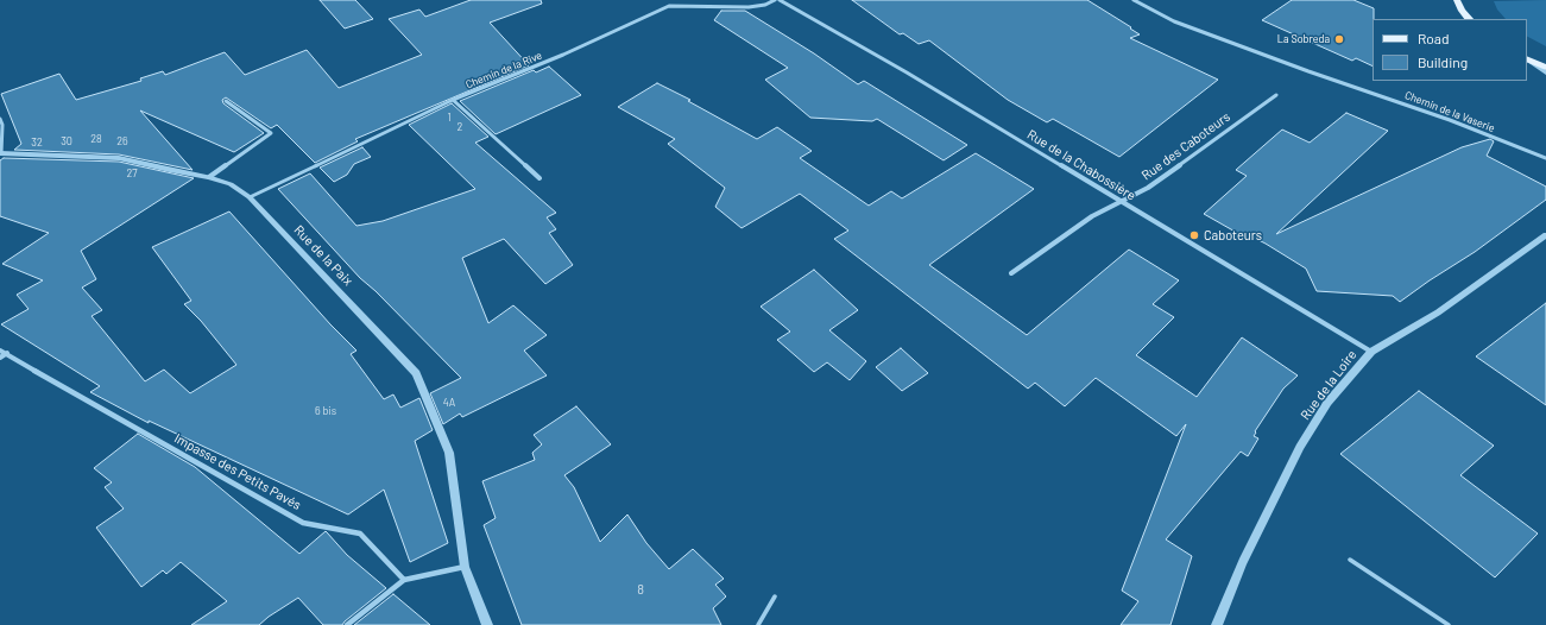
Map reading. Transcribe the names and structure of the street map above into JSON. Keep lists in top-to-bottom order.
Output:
{
  "streets": {
    "street": [
      "Chemin de la Rive",
      "Chemin de la Vaserie",
      "Rue des Caboteurs",
      "Rue de la Chabossière",
      "Rue de la Paix",
      "Rue de la Loire",
      "Impasse des Petits Pavés"
    ]
  },
  "crossings": [
    ["Chemin de la Rive", "Rue de la Paix"],
    ["Rue des Caboteurs", "Rue de la Chabossière"],
    ["Rue de la Chabossière", "Rue de la Loire"]
  ],
  "places": ["La Sobreda", "Caboteurs"],
  "house_numbers": [
    "1",
    "2",
    "28",
    "30",
    "26",
    "32",
    "27",
    "4A",
    "6 bis",
    "8"
  ],
  "legend": ["Road", "Building"]
}
